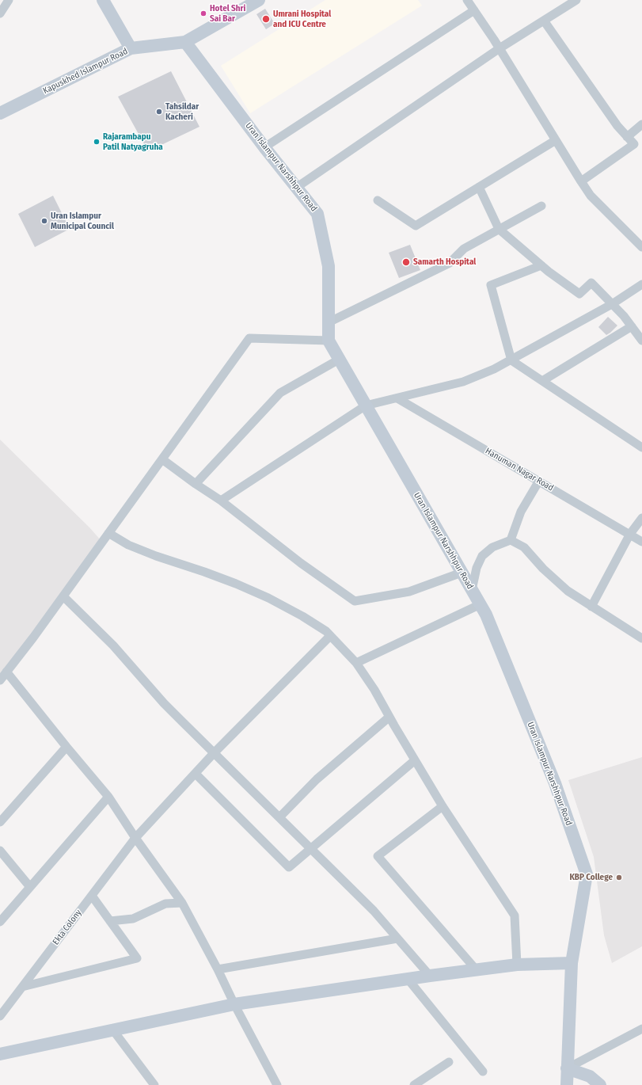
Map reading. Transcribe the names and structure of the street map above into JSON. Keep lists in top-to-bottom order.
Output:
{
  "streets": {
    "main road": ["Kapuskhed Islampur Road", "Uran Islampur Narshhpur Road"],
    "street": ["Hanuman Nagar Road", "Ekta Colony"]
  },
  "crossings": [
    ["Kapuskhed Islampur Road", "Uran Islampur Narshhpur Road"]
  ],
  "places": [
    "Hotel Shri Sai Bar",
    "Umrani Hospital and ICU Centre",
    "Tahsildar Kacheri",
    "Rajarambapu Patil Natyagruha",
    "Uran Islampur Municipal Council",
    "Samarth Hospital",
    "KBP College"
  ]
}
